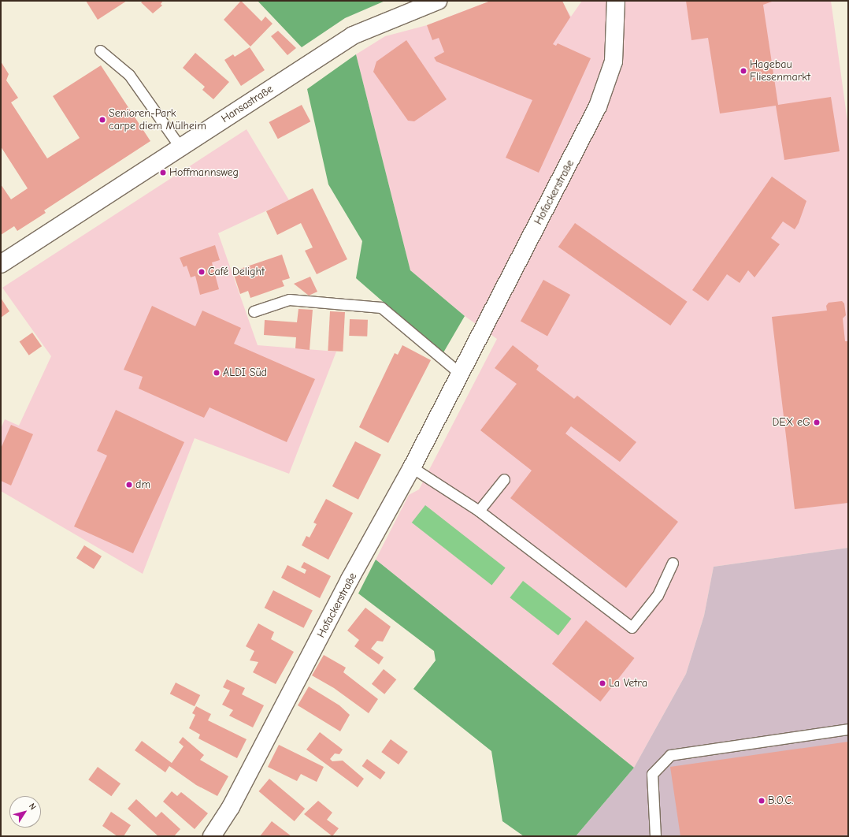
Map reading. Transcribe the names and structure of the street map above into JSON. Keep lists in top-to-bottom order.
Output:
{
  "streets": {
    "street": ["Hansastraße", "Hofackerstraße"]
  },
  "places": [
    "Hagebau Fliesenmarkt",
    "Senioren-Park carpe diem Mülheim",
    "Hoffmannsweg",
    "Café Delight",
    "ALDI Süd",
    "DEX eG",
    "dm",
    "La Vetra",
    "B.O.C."
  ],
  "north": "top right"
}
